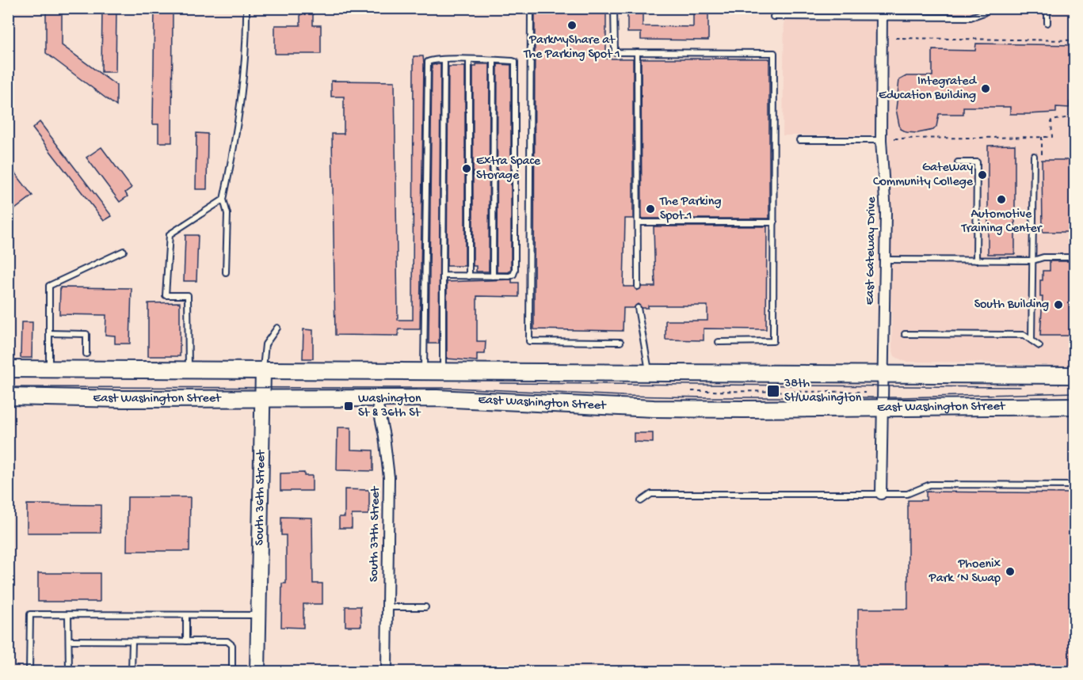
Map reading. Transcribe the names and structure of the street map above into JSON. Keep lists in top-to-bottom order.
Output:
{
  "streets": {
    "main road": ["East Washington Street"],
    "street": ["East Gateway Drive", "South 36th Street", "South 37th Street"]
  },
  "crossings": [
    ["East Gateway Drive", "East Washington Street"],
    ["East Washington Street", "South 36th Street"],
    ["East Washington Street", "South 37th Street"]
  ],
  "places": {
    "other": [
      "ParkMyShare at The Parking Spot 1",
      "Integrated Education Building",
      "Extra Space Storage",
      "GateWay Community College",
      "Automotive Training Center",
      "The Parking Spot 1",
      "South Building",
      "Phoenix Park ‘N Swap"
    ],
    "transit": ["38th St/Washington", "Washington St & 36th St"]
  }
}
